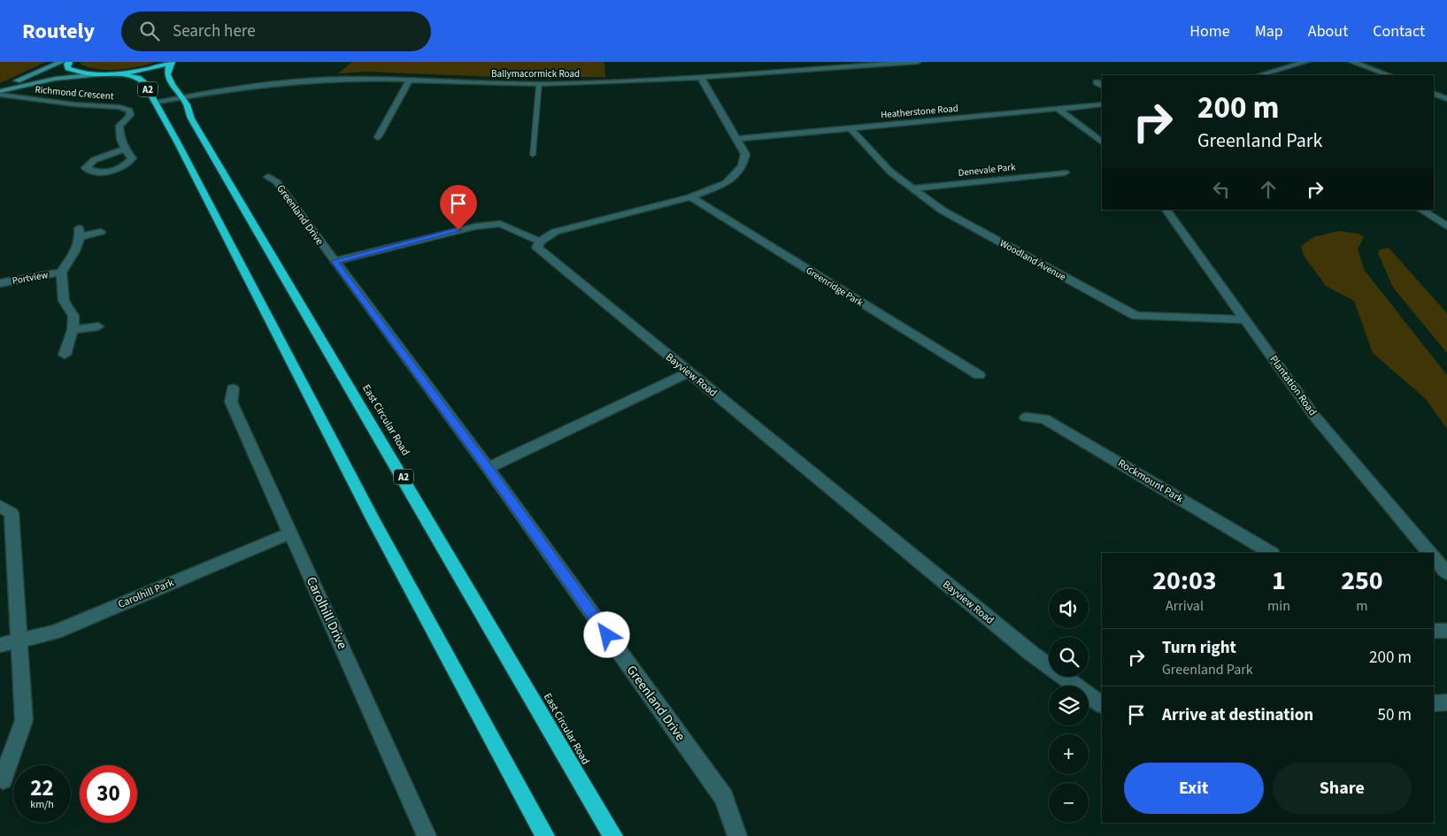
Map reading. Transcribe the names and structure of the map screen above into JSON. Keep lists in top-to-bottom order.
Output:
{
  "streets": {
    "highway": ["A2", "East Circular Road"],
    "street": [
      "Ballymacormick Road",
      "Richmond Crescent",
      "Heatherstone Road",
      "Denevale Park",
      "Greenland Drive",
      "Woodland Avenue",
      "Portview",
      "Greenridge Park",
      "Bayview Road",
      "Plantation Road",
      "Rockmount Park",
      "Carolhill Park",
      "Carolhill Drive"
    ]
  },
  "crossings": [
    ["Ballymacormick Road", "A2"],
    ["Ballymacormick Road", "East Circular Road"],
    ["A2", "East Circular Road"],
    ["Heatherstone Road", "Woodland Avenue"],
    ["Denevale Park", "Woodland Avenue"],
    ["Woodland Avenue", "Plantation Road"],
    ["Carolhill Park", "Carolhill Drive"]
  ],
  "page": {
    "header": "Routely",
    "search": "Search here",
    "nav": [
      "Home",
      "Map",
      "About",
      "Contact"
    ],
    "turn": ["200 m", "Greenland Park"],
    "eta": [
      "20:03",
      "Arrival",
      "1",
      "min",
      "250",
      "m"
    ],
    "map_buttons": ["+", "−"],
    "list": [
      {
        "name": "Turn right",
        "note": "Greenland Park",
        "value": "200 m"
      },
      {
        "name": "Arrive at destination",
        "value": "50 m"
      }
    ],
    "buttons": ["Exit", "Share"],
    "speed": "22 km/h",
    "limit": "30"
  }
}
